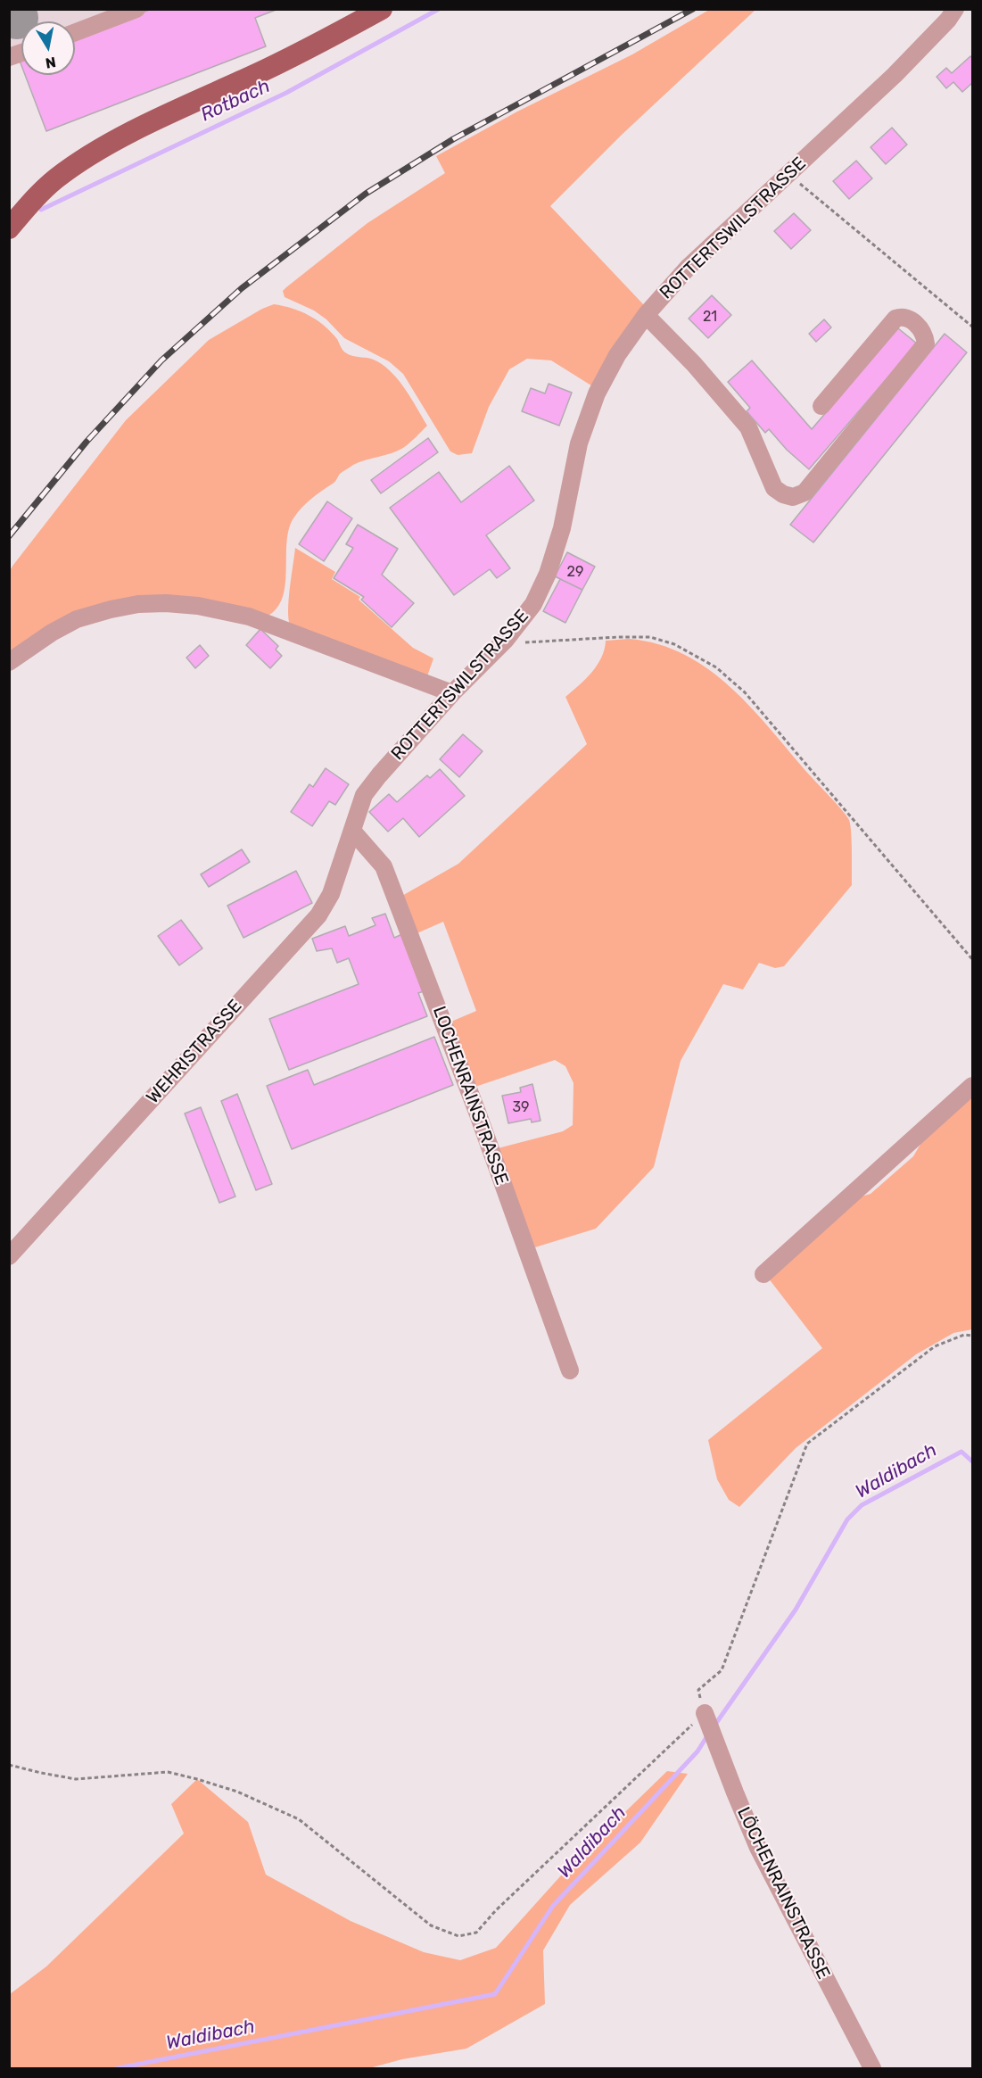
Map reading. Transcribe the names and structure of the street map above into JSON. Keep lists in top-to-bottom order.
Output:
{
  "streets": {
    "street": [
      "ROTTERTSWILSTRASSE",
      "WEHRISTRASSE",
      "LOCHENRAINSTRASSE",
      "LÖCHENRAINSTRASSE"
    ]
  },
  "crossings": [
    ["ROTTERTSWILSTRASSE", "WEHRISTRASSE"],
    ["ROTTERTSWILSTRASSE", "LOCHENRAINSTRASSE"],
    ["WEHRISTRASSE", "LOCHENRAINSTRASSE"]
  ],
  "water": ["Rotbach", "Waldibach"],
  "house_numbers": ["21", "29", "39"],
  "north": "bottom"
}
